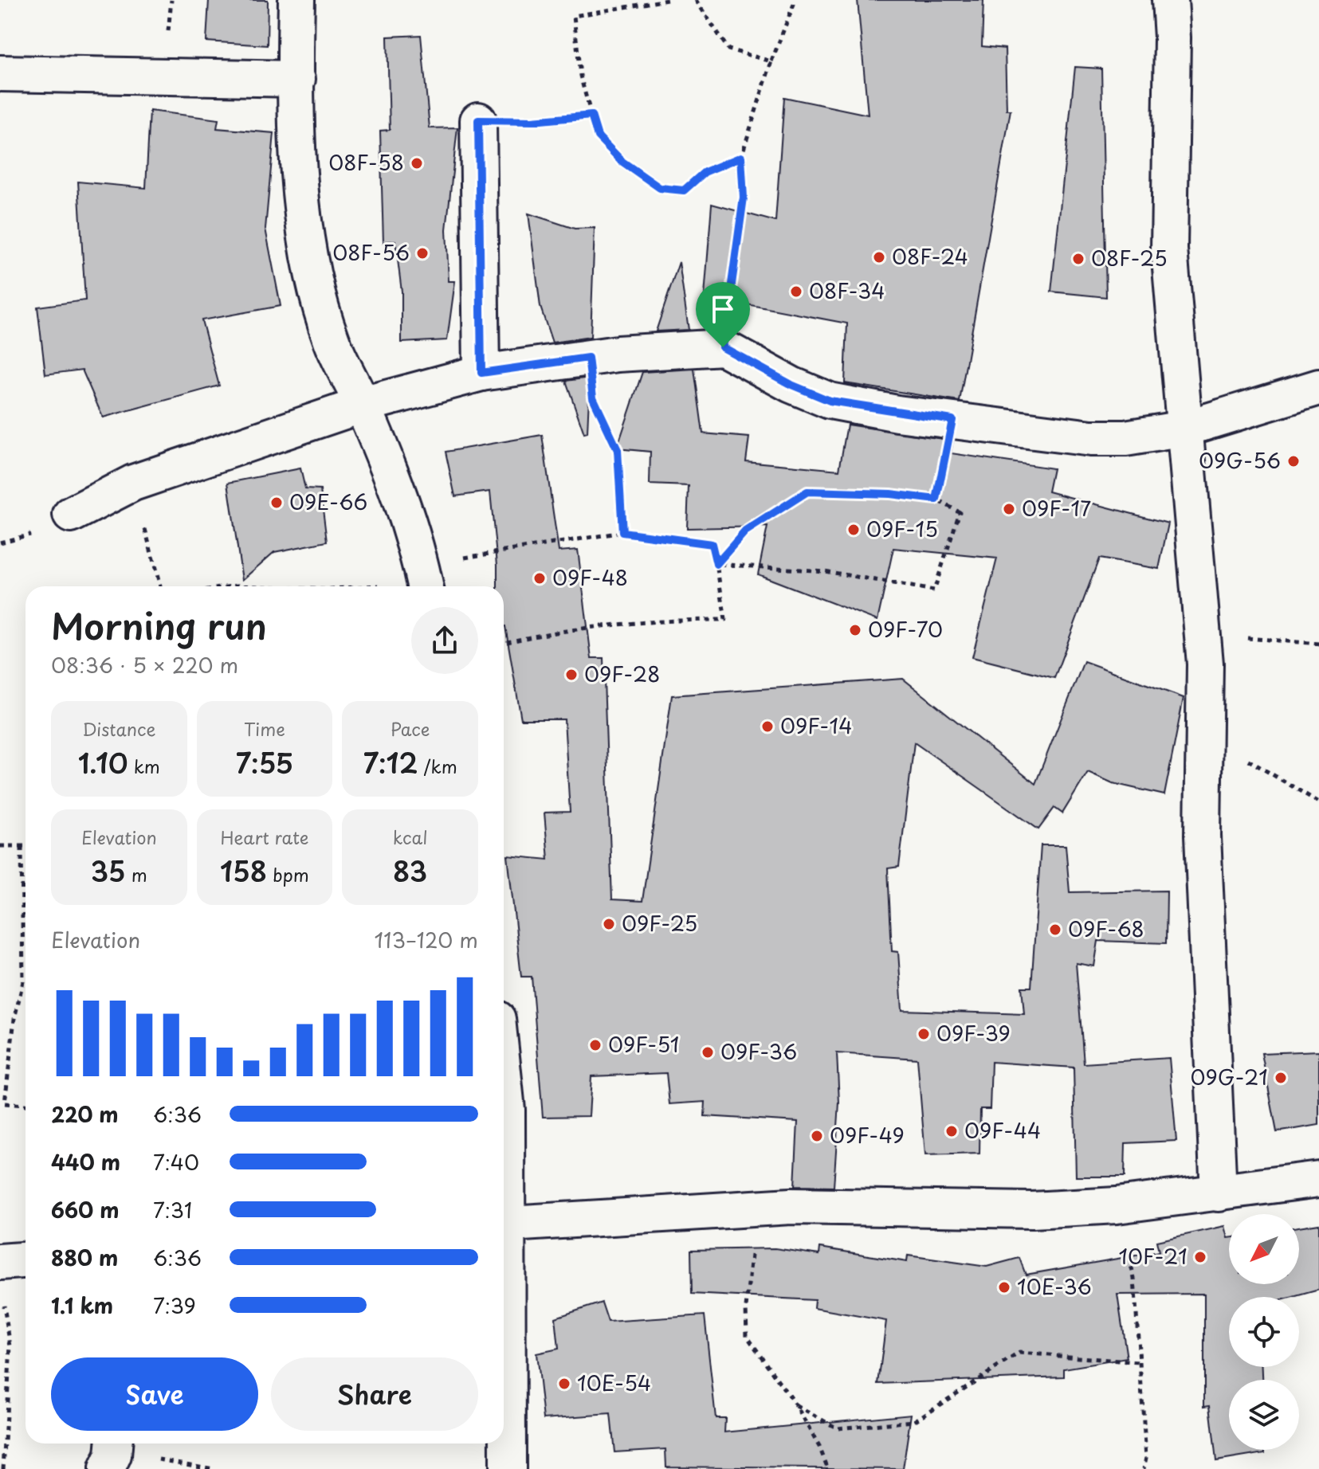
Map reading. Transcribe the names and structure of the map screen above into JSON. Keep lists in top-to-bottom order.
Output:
{
  "places": [
    "08F-58",
    "08F-56",
    "08F-24",
    "08F-25",
    "08F-34",
    "09G-56",
    "09E-66",
    "09F-17",
    "09F-15",
    "09F-48",
    "09F-70",
    "09F-28",
    "09F-14",
    "09F-25",
    "09F-68",
    "09F-39",
    "09F-51",
    "09F-36",
    "09G-21",
    "09F-44",
    "09F-49",
    "10F-21",
    "10E-36",
    "10E-54"
  ],
  "north": "bottom left",
  "page": {
    "heading": ["Morning run", "08:36 · 5 × 220 m"],
    "stats": [
      ["Distance", "1.10 km"],
      ["Time", "7:55"],
      ["Pace", "7:12 /km"],
      ["Elevation", "35 m"],
      ["Heart rate", "158 bpm"],
      ["kcal", "83"]
    ],
    "chart": ["Elevation", "113–120 m"],
    "list": [
      {
        "name": "220 m",
        "note": "6:36"
      },
      {
        "name": "440 m",
        "note": "7:40"
      },
      {
        "name": "660 m",
        "note": "7:31"
      },
      {
        "name": "880 m",
        "note": "6:36"
      },
      {
        "name": "1.1 km",
        "note": "7:39"
      }
    ],
    "buttons": ["Save", "Share"]
  }
}
